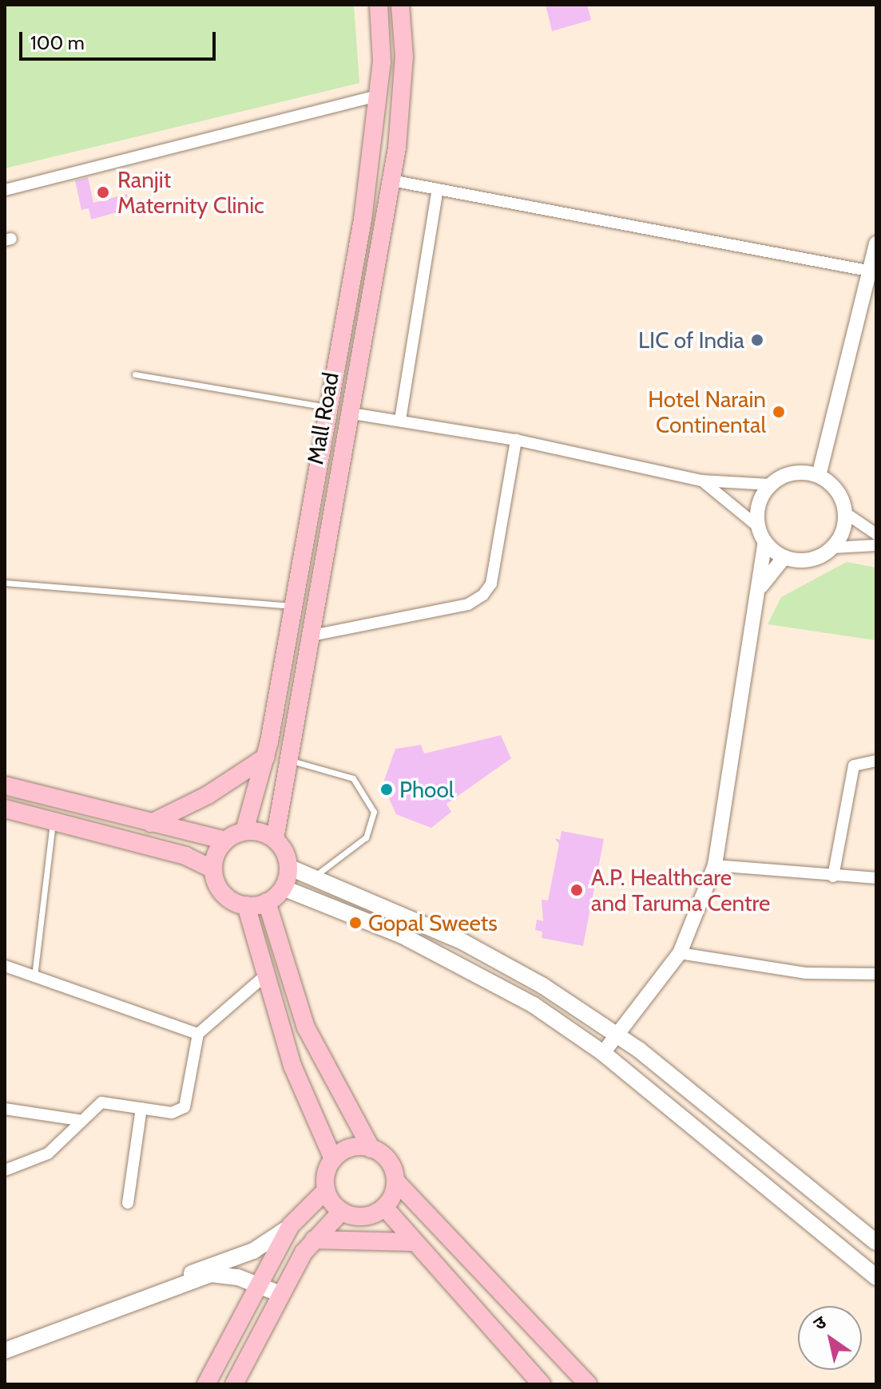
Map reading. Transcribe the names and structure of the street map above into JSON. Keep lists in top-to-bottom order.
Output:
{
  "streets": {
    "main road": ["Mall Road"]
  },
  "places": [
    "Ranjit Maternity Clinic",
    "LIC of India",
    "Hotel Narain Continental",
    "Phool",
    "A.P. Healthcare and Taruma Centre",
    "Gopal Sweets"
  ],
  "scale_bar": "100 m",
  "north": "top left"
}
